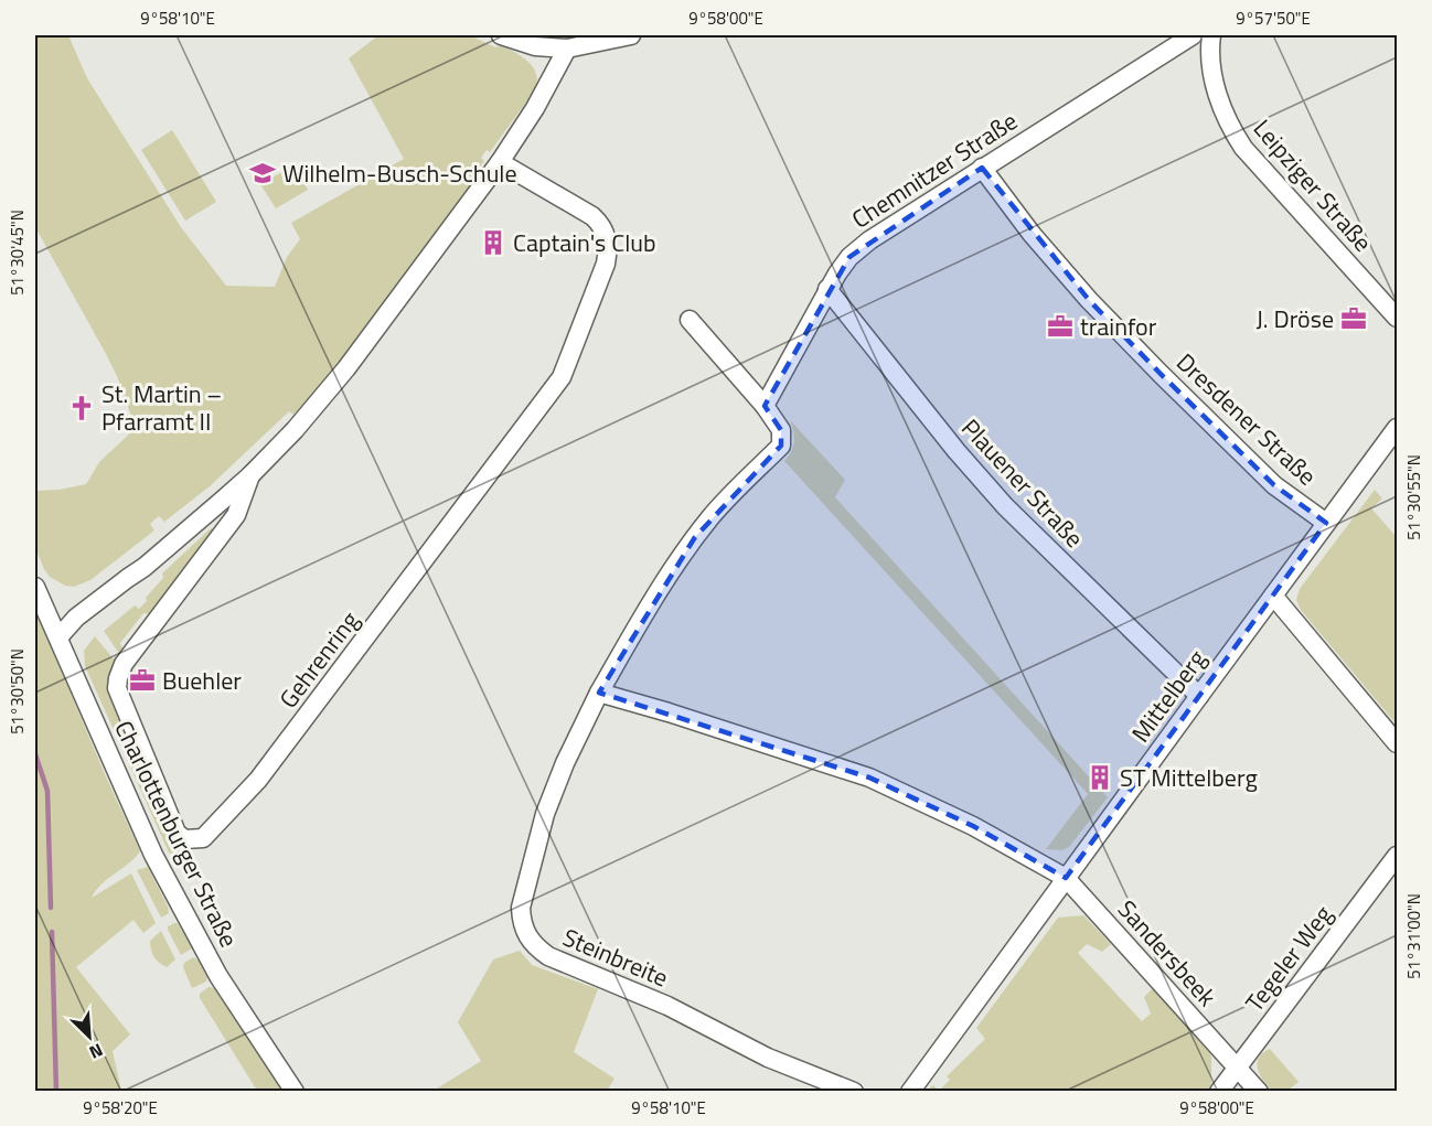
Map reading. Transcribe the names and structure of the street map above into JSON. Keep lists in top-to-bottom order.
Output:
{
  "streets": {
    "street": [
      "Chemnitzer Straße",
      "Leipziger Straße",
      "Dresdener Straße",
      "Plauener Straße",
      "Gehrenring",
      "Mittelberg",
      "Charlottenburger Straße",
      "Sandersbeek",
      "Steinbreite",
      "Tegeler Weg"
    ]
  },
  "crossings": [
    ["Chemnitzer Straße", "Dresdener Straße"],
    ["Chemnitzer Straße", "Plauener Straße"],
    ["Chemnitzer Straße", "Steinbreite"],
    ["Dresdener Straße", "Mittelberg"],
    ["Plauener Straße", "Mittelberg"],
    ["Gehrenring", "Charlottenburger Straße"],
    ["Mittelberg", "Sandersbeek"],
    ["Sandersbeek", "Tegeler Weg"]
  ],
  "places": {
    "school or university": ["Wilhelm-Busch-Schule"],
    "building": ["Captain's Club", "ST Mittelberg"],
    "office": ["J. Dröse", "trainfor", "Buehler"],
    "church": ["St. Martin – Pfarramt II"]
  },
  "north": "bottom right",
  "coordinates": [
    "9°58'10\"E",
    "9°58'00\"E",
    "9°57'50\"E",
    "51°30'45\"N",
    "51°30'55\"N",
    "51°30'50\"N",
    "51°31'00\"N",
    "9°58'20\"E"
  ]
}
